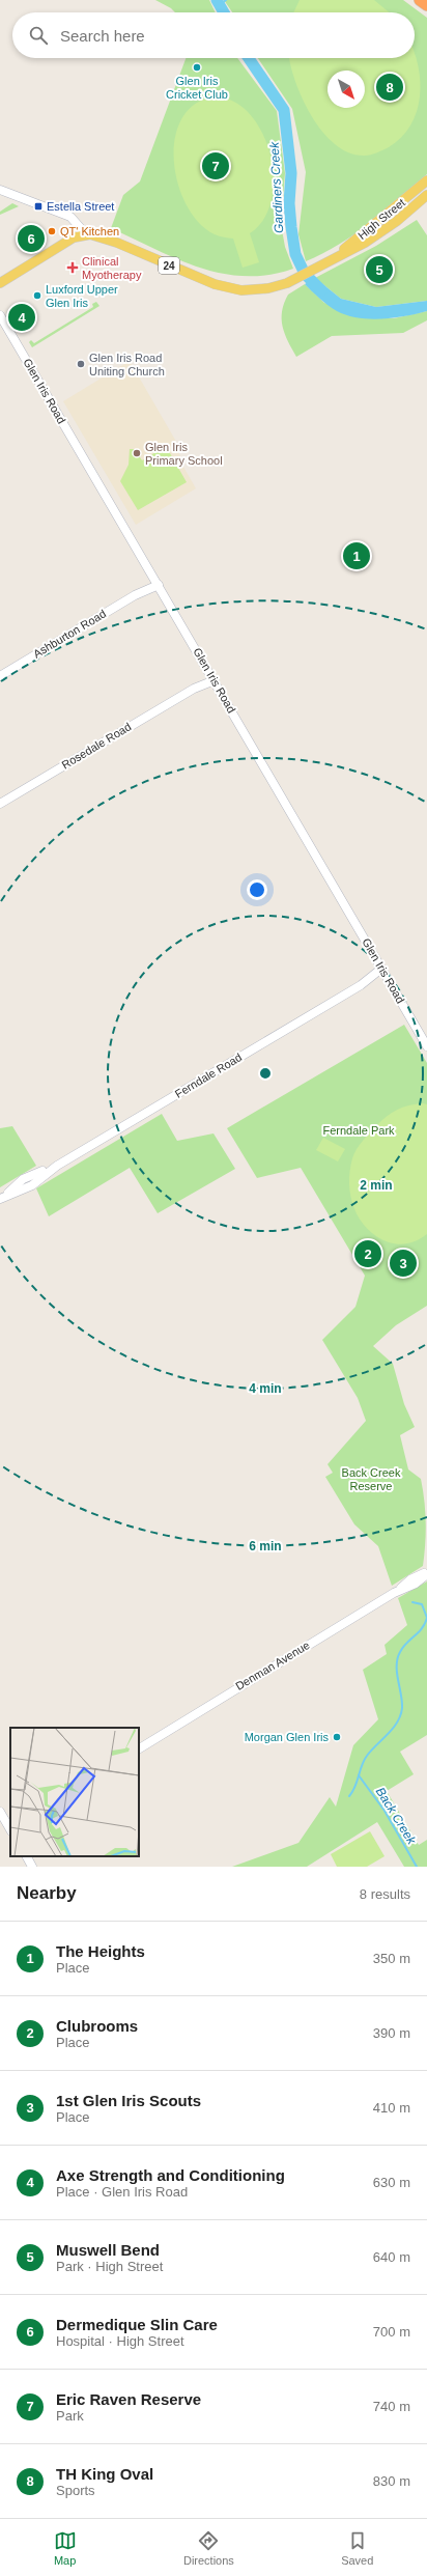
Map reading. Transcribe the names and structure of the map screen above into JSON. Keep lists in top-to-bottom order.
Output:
{
  "streets": {
    "main road": ["High Street", "24"],
    "street": [
      "Glen Iris Road",
      "Ashburton Road",
      "Rosedale Road",
      "Ferndale Road",
      "Denman Avenue"
    ]
  },
  "crossings": [
    ["Glen Iris Road", "Ashburton Road"],
    ["Glen Iris Road", "Rosedale Road"],
    ["Glen Iris Road", "Ferndale Road"]
  ],
  "water": ["Gardiners Creek", "Back Creek"],
  "parks": ["Ferndale Park", "Back Creek Reserve"],
  "places": {
    "other": [
      "Glen Iris Cricket Club",
      "QT' Kitchen",
      "Luxford Upper Glen Iris",
      "Glen Iris Road Uniting Church",
      "Glen Iris Primary School",
      "Morgan Glen Iris"
    ],
    "transit": ["Estella Street"],
    "health": ["Clinical Myotherapy"]
  },
  "north": "bottom right",
  "page": {
    "search": "Search here",
    "pins": [
      "8",
      "7",
      "6",
      "5",
      "4",
      "1",
      "2",
      "3"
    ],
    "heading": ["Nearby", "8 results"],
    "list": [
      {
        "mark": "1",
        "name": "The Heights",
        "note": "Place",
        "value": "350 m"
      },
      {
        "mark": "2",
        "name": "Clubrooms",
        "note": "Place",
        "value": "390 m"
      },
      {
        "mark": "3",
        "name": "1st Glen Iris Scouts",
        "note": "Place",
        "value": "410 m"
      },
      {
        "mark": "4",
        "name": "Axe Strength and Conditioning",
        "note": "Place · Glen Iris Road",
        "value": "630 m"
      },
      {
        "mark": "5",
        "name": "Muswell Bend",
        "note": "Park · High Street",
        "value": "640 m"
      },
      {
        "mark": "6",
        "name": "Dermedique Slin Care",
        "note": "Hospital · High Street",
        "value": "700 m"
      },
      {
        "mark": "7",
        "name": "Eric Raven Reserve",
        "note": "Park",
        "value": "740 m"
      },
      {
        "mark": "8",
        "name": "TH King Oval",
        "note": "Sports",
        "value": "830 m"
      }
    ],
    "nav": ["Map", "Directions", "Saved"]
  },
  "rings": ["2 min", "4 min", "6 min"]
}
